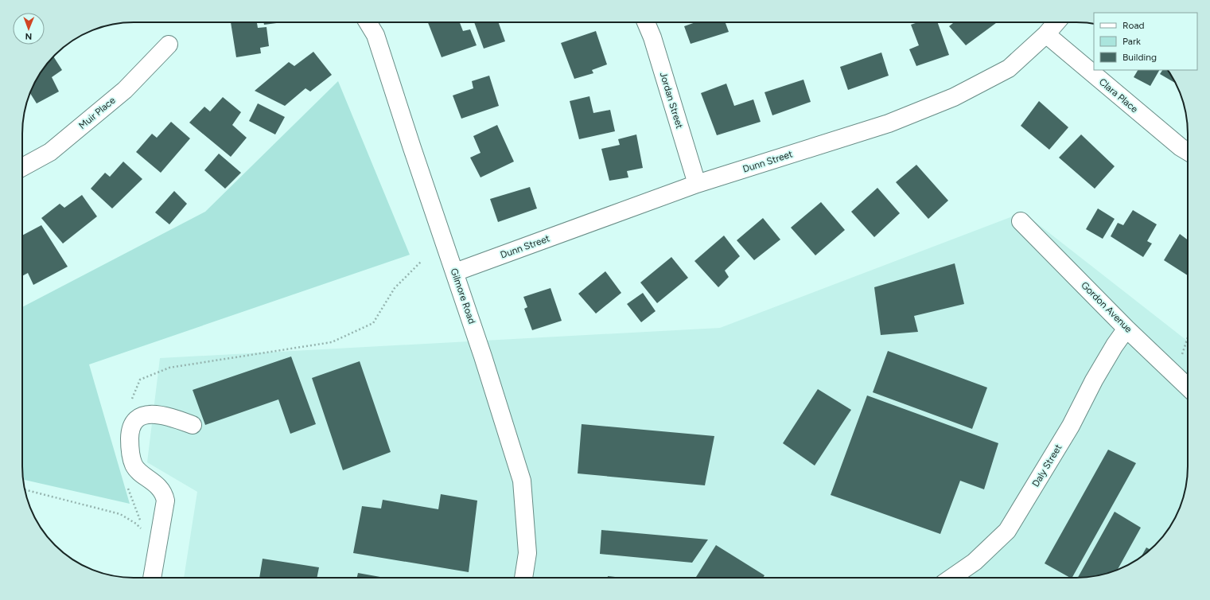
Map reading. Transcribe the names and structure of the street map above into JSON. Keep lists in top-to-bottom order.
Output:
{
  "streets": {
    "street": [
      "Clara Place",
      "Jordan Street",
      "Muir Place",
      "Dunn Street",
      "Gilmore Road",
      "Gordon Avenue",
      "Daly Street"
    ]
  },
  "crossings": [
    ["Clara Place", "Dunn Street"],
    ["Jordan Street", "Dunn Street"],
    ["Dunn Street", "Gilmore Road"],
    ["Gordon Avenue", "Daly Street"]
  ],
  "legend": ["Road", "Park", "Building"],
  "north": "bottom"
}
